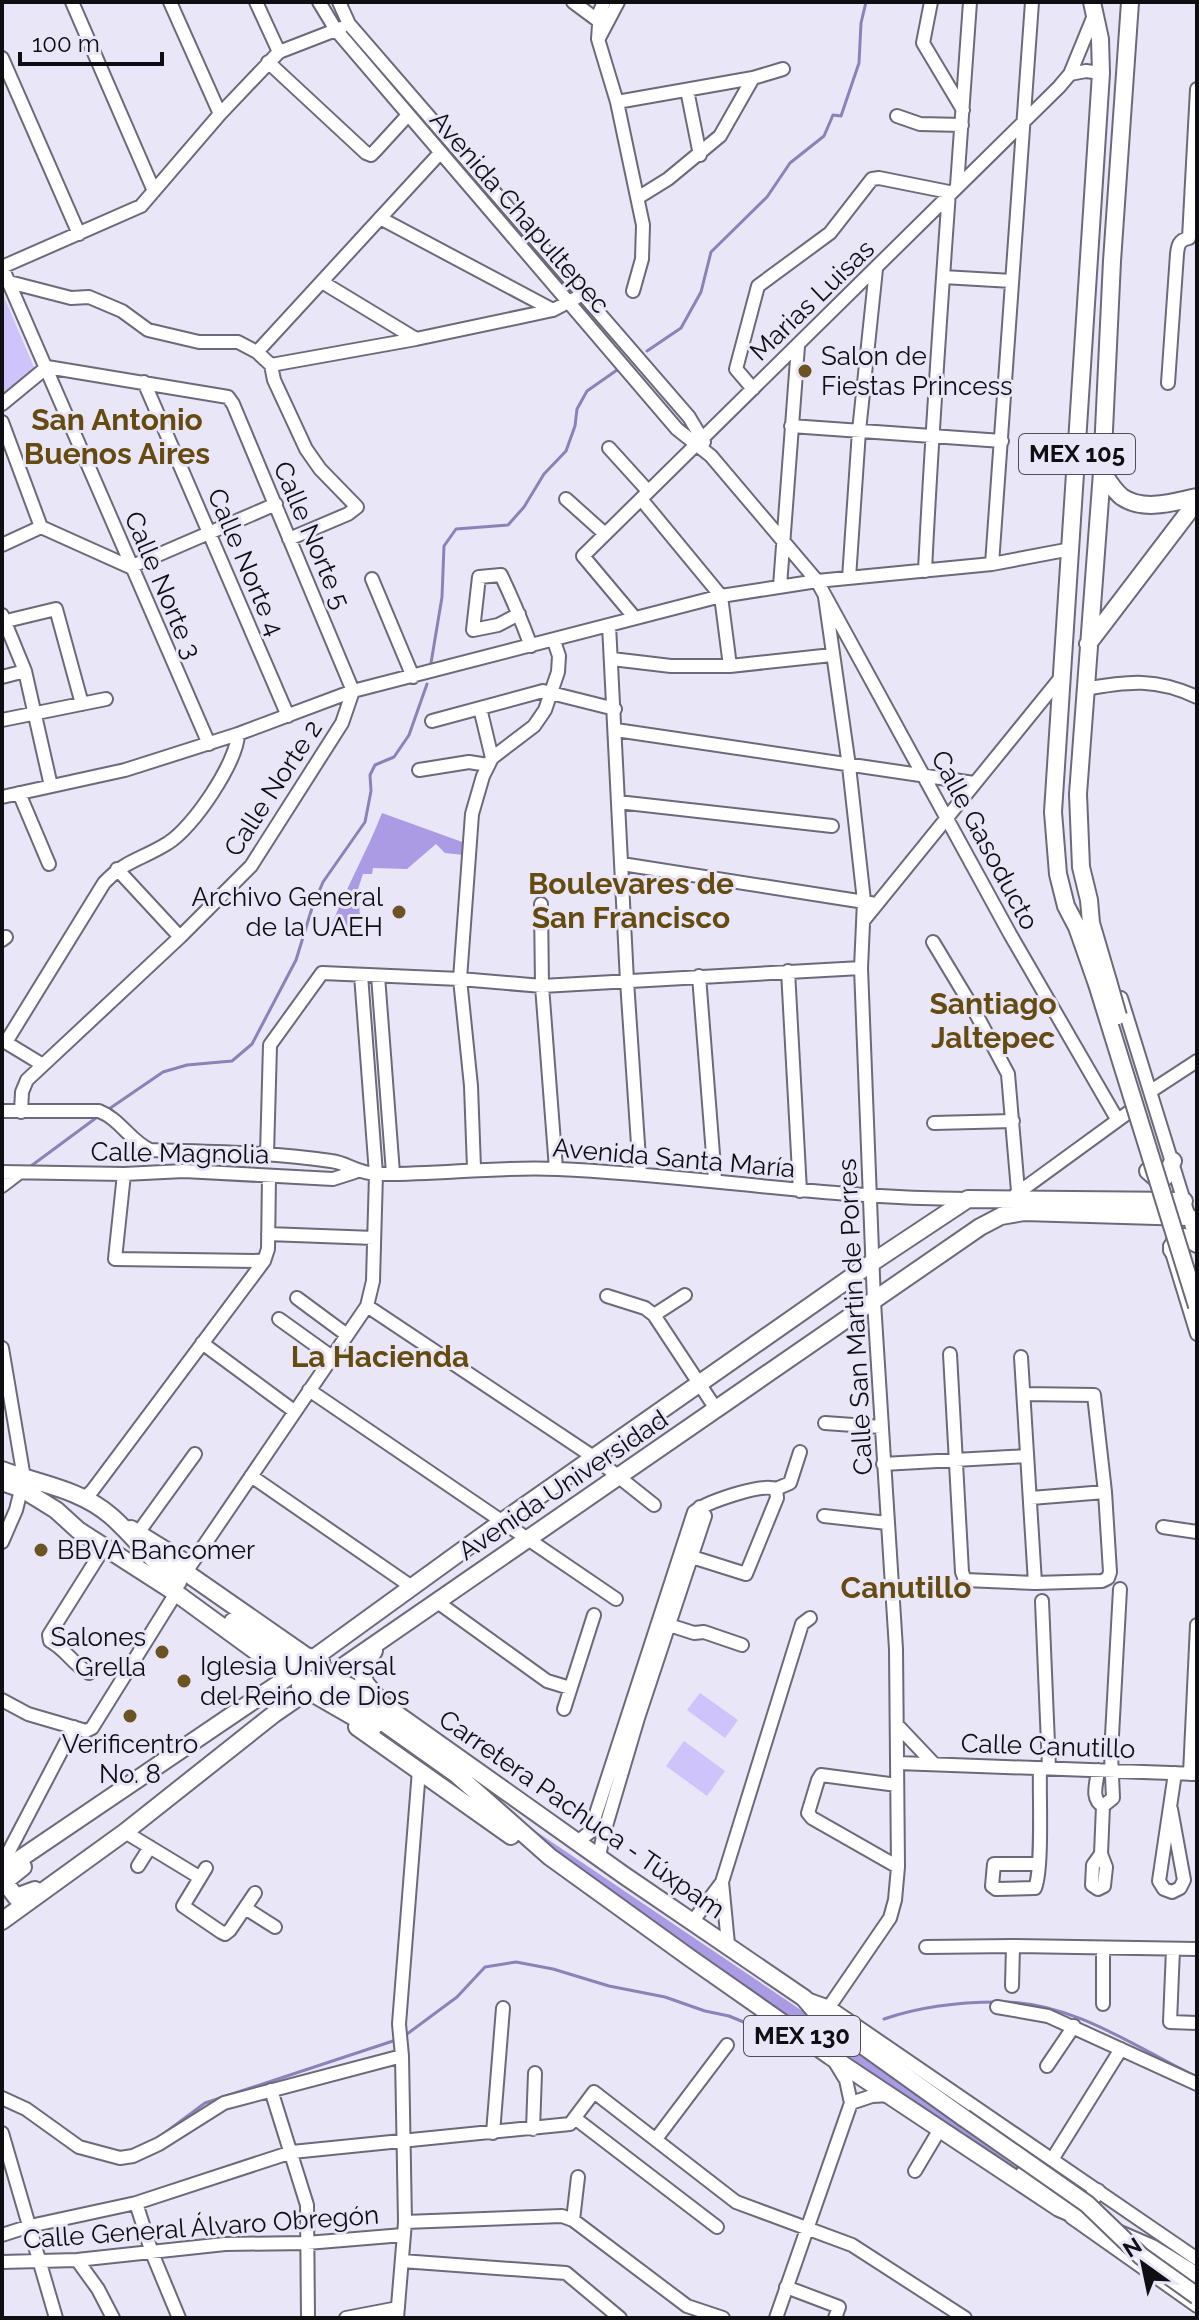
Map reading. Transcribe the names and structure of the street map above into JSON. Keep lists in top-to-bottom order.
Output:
{
  "streets": {
    "main road": [
      "MEX 105",
      "Avenida Universidad",
      "Carretera Pachuca - Túxpam",
      "MEX 130"
    ],
    "street": [
      "Avenida Chapultepec",
      "Marias Luisas",
      "Calle Norte 5",
      "Calle Norte 4",
      "Calle Norte 3",
      "Calle Norte 2",
      "Calle Gasoducto",
      "Calle Magnolia",
      "Avenida Santa María",
      "Calle San Martin de Porres",
      "Calle Canutillo",
      "Calle General Álvaro Obregón"
    ]
  },
  "crossings": [
    ["Avenida Chapultepec", "Marias Luisas"],
    ["Avenida Chapultepec", "Calle Gasoducto"],
    ["Marias Luisas", "MEX 105"],
    ["Marias Luisas", "Calle Gasoducto"],
    ["MEX 105", "Avenida Universidad"],
    ["Calle Norte 5", "Calle Norte 4"],
    ["Calle Norte 5", "Calle Norte 2"],
    ["Calle Gasoducto", "Calle San Martin de Porres"],
    ["Calle Magnolia", "Avenida Santa María"],
    ["Avenida Santa María", "Calle San Martin de Porres"],
    ["Avenida Santa María", "Avenida Universidad"],
    ["Calle San Martin de Porres", "Avenida Universidad"],
    ["Calle San Martin de Porres", "Calle Canutillo"],
    ["Calle San Martin de Porres", "Carretera Pachuca - Túxpam"],
    ["Carretera Pachuca - Túxpam", "MEX 130"]
  ],
  "districts": [
    "San Antonio Buenos Aires",
    "Boulevares de San Francisco",
    "Santiago Jaltepec",
    "La Hacienda",
    "Canutillo"
  ],
  "places": [
    "Salon de Fiestas Princess",
    "Archivo General de la UAEH",
    "BBVA Bancomer",
    "Salones Grella",
    "Iglesia Universal del Reino de Dios",
    "Verificentro No. 8"
  ],
  "scale_bar": "100 m",
  "north": "top left"
}
